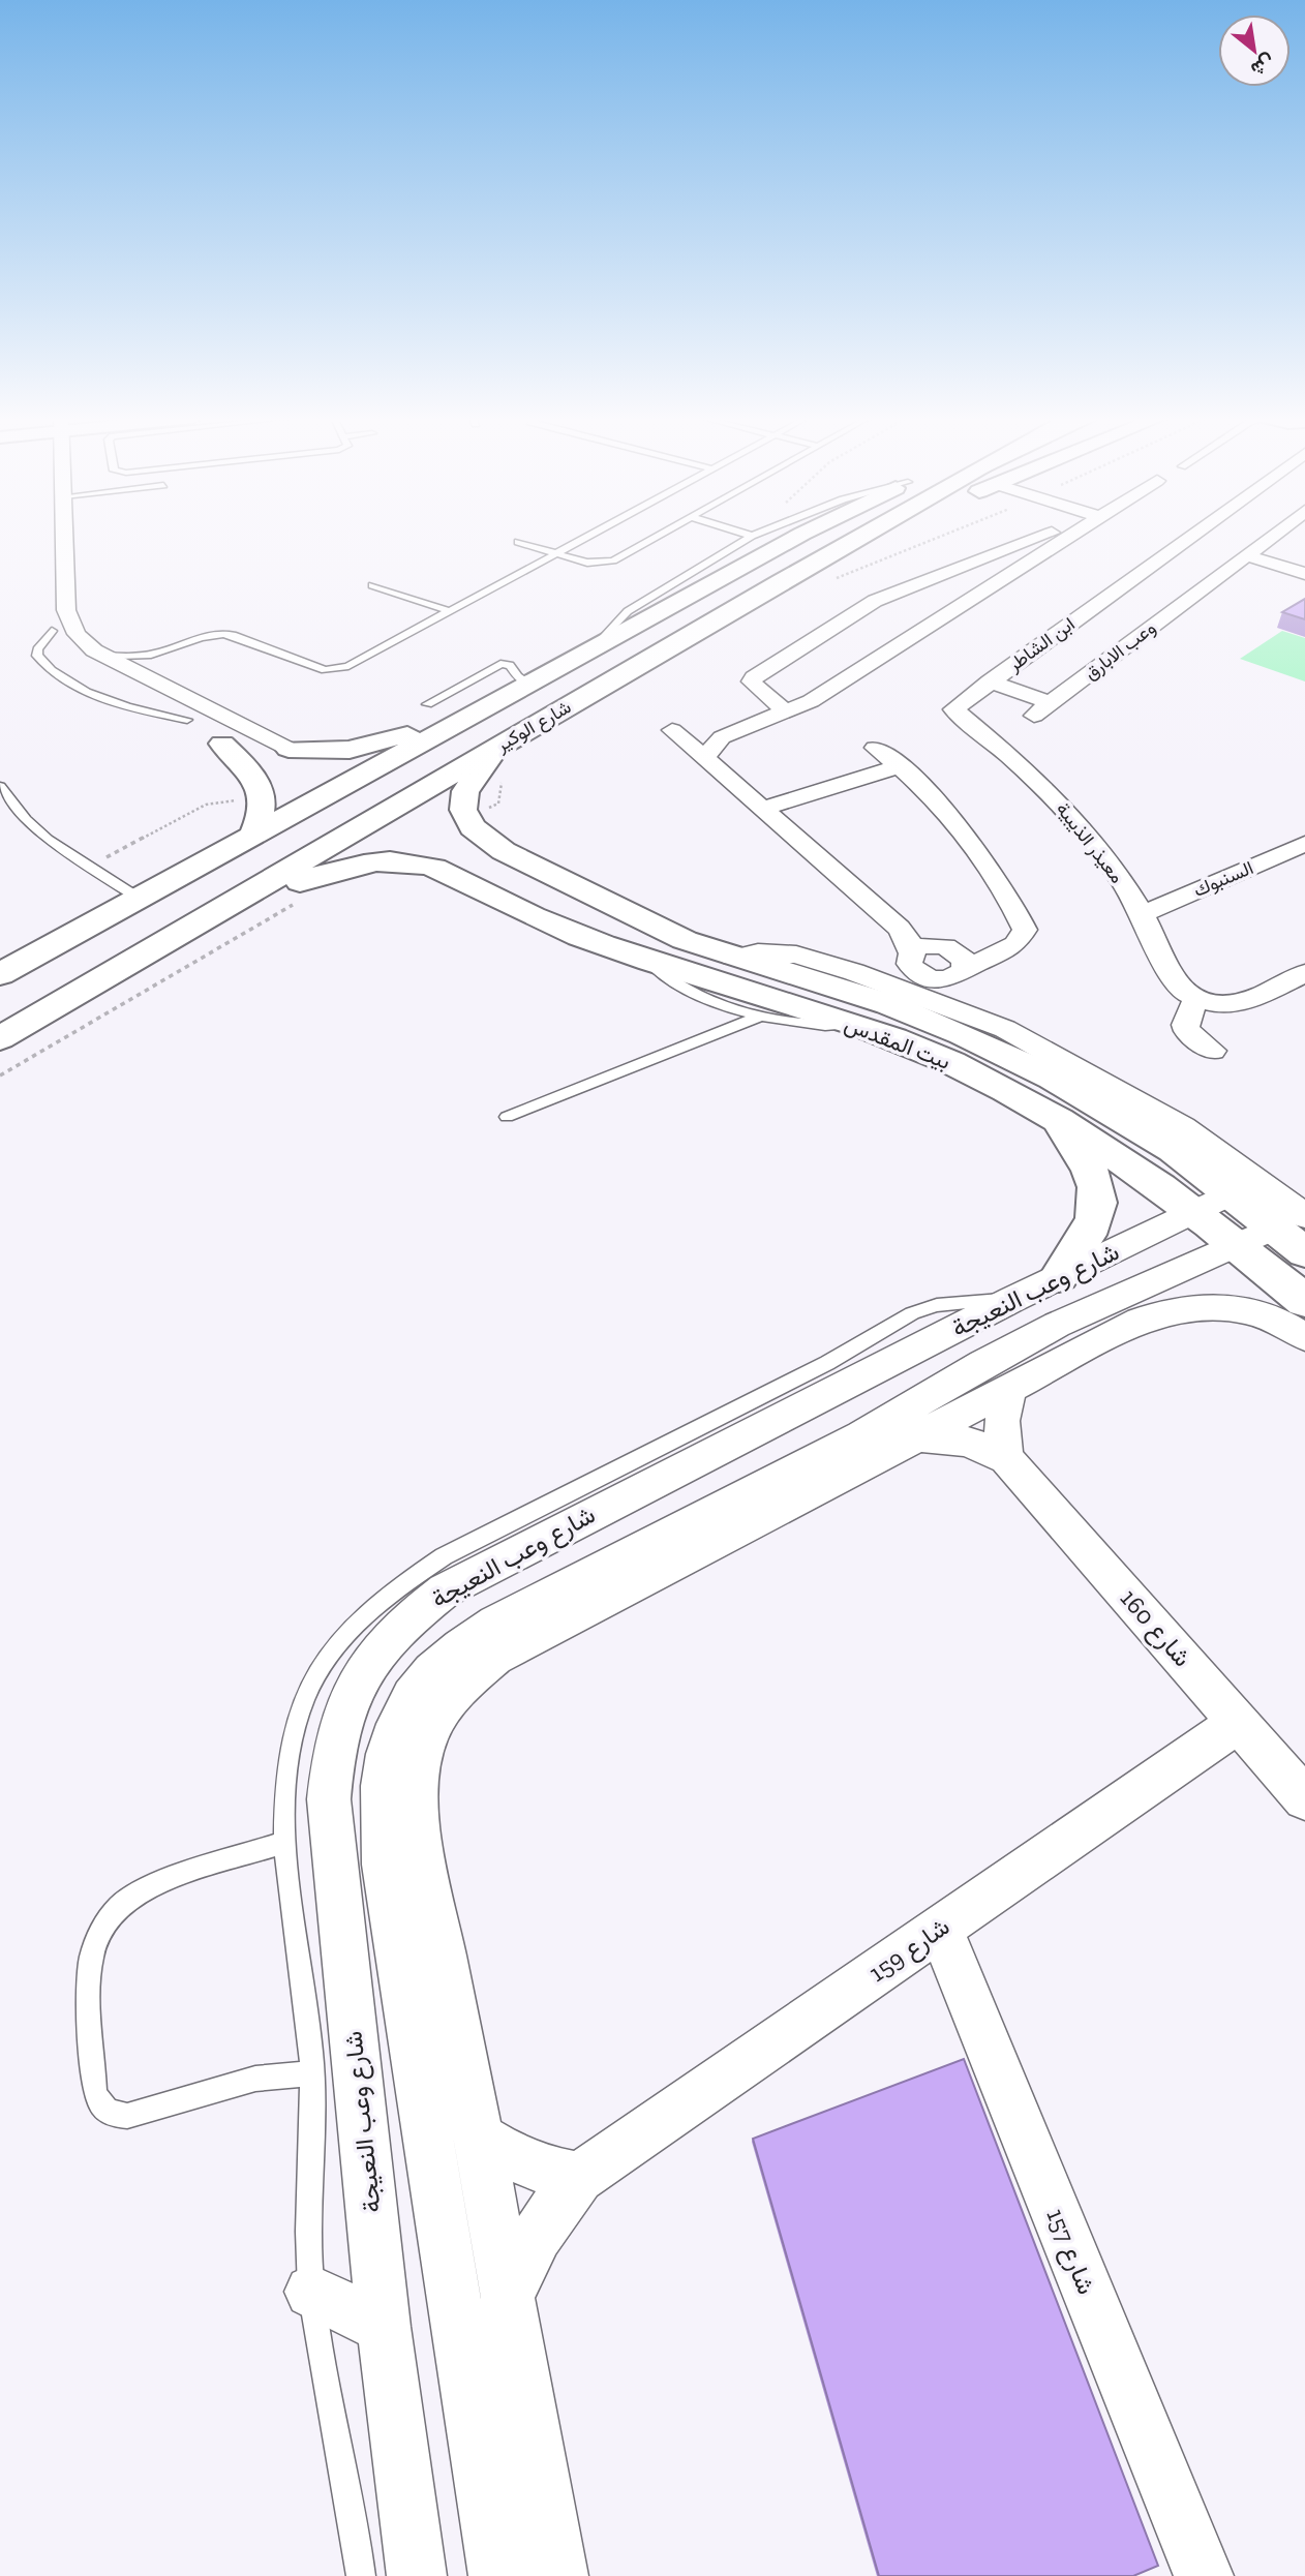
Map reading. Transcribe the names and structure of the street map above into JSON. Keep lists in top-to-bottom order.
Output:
{
  "streets": {
    "main road": ["شارع الوكير", "بيت المقدس"],
    "street": [
      "ابن الشاطر",
      "وعب الابارق",
      "معيذر الذيبية",
      "السنبوك",
      "شارع وعب النعيجة",
      "شارع 160",
      "شارع 159",
      "شارع 157"
    ]
  },
  "crossings": [
    ["ابن الشاطر", "وعب الابارق"],
    ["ابن الشاطر", "معيذر الذيبية"],
    ["شارع الوكير", "بيت المقدس"],
    ["معيذر الذيبية", "السنبوك"],
    ["بيت المقدس", "شارع وعب النعيجة"],
    ["شارع 160", "شارع 159"],
    ["شارع 159", "شارع 157"]
  ],
  "north": "bottom right"
}
